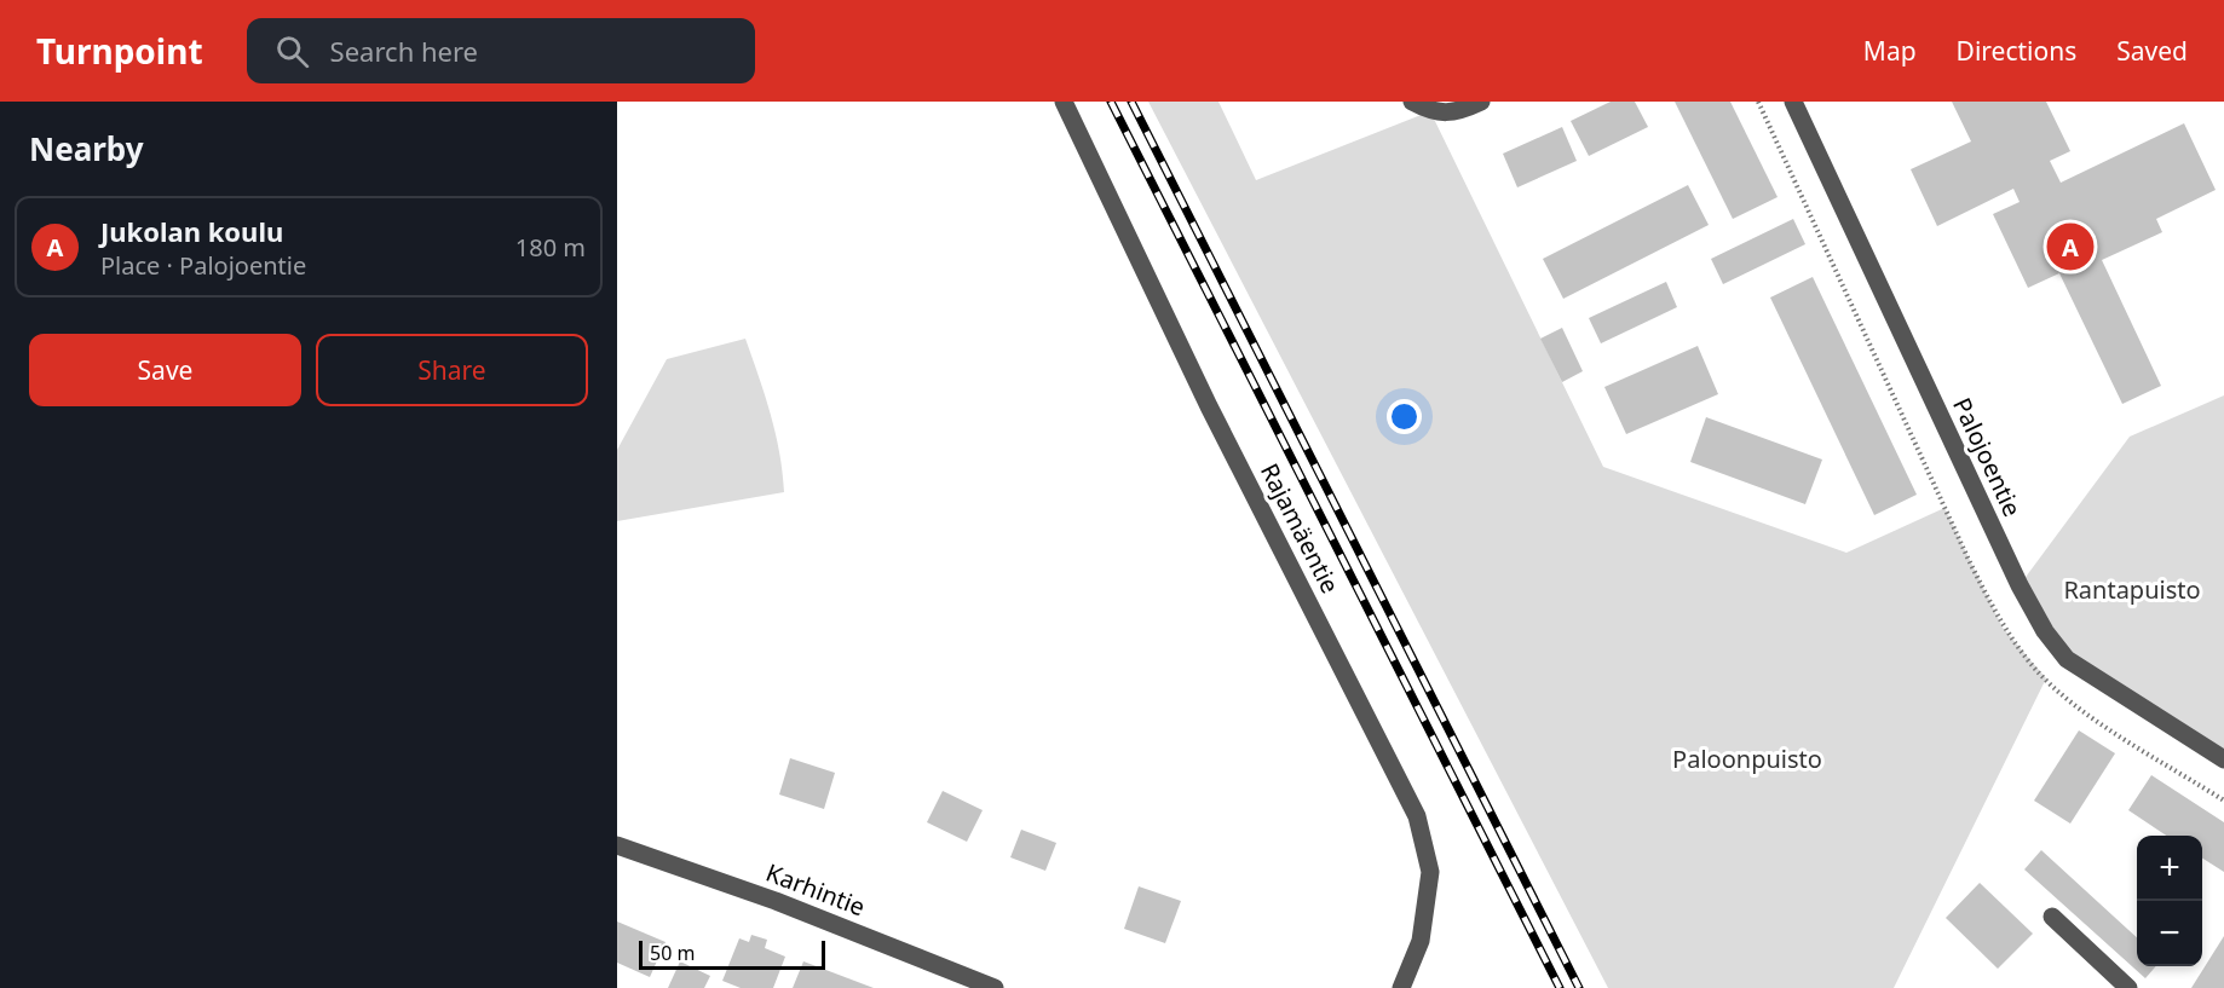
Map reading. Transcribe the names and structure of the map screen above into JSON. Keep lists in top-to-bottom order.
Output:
{
  "streets": {
    "street": ["Palojoentie", "Rajamäentie", "Karhintie"]
  },
  "parks": ["Rantapuisto", "Paloonpuisto"],
  "scale_bar": "50 m",
  "page": {
    "header": "Turnpoint",
    "search": "Search here",
    "nav": ["Map", "Directions", "Saved"],
    "heading": "Nearby",
    "list": [
      {
        "mark": "A",
        "name": "Jukolan koulu",
        "note": "Place · Palojoentie",
        "value": "180 m"
      }
    ],
    "pins": "A",
    "buttons": ["Save", "Share"],
    "map_buttons": ["+", "−"],
    "scale": "50 m"
  }
}
